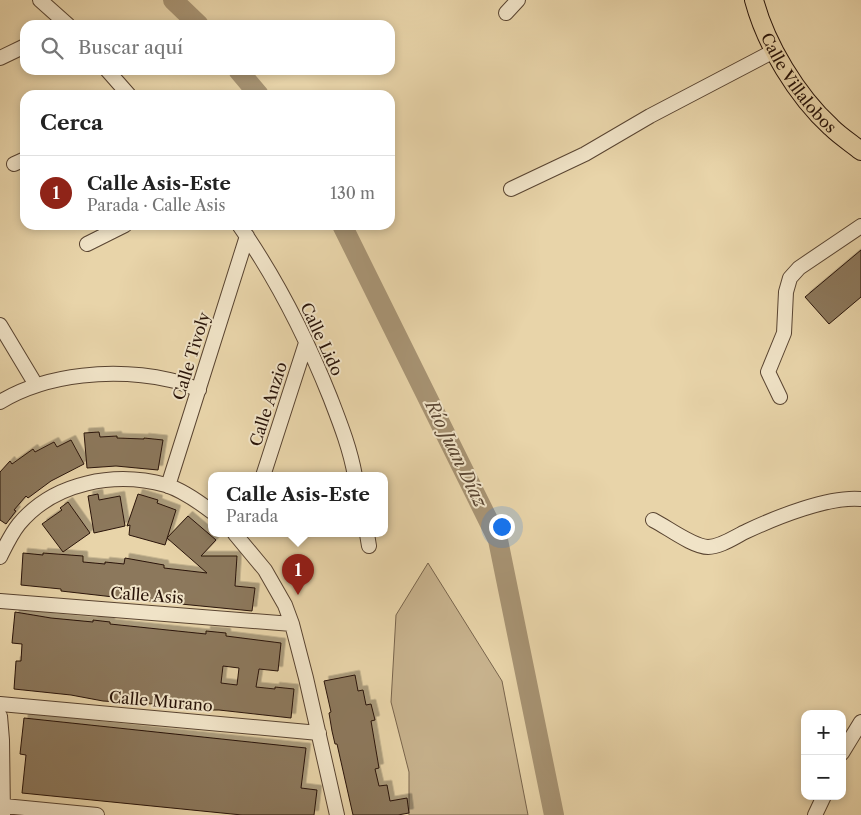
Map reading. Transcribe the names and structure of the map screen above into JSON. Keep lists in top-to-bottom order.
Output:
{
  "streets": {
    "main road": ["Calle Villalobos"],
    "street": [
      "Calle Lido",
      "Calle Tivoly",
      "Calle Anzio",
      "Calle Asis",
      "Calle Murano"
    ]
  },
  "crossings": [
    ["Calle Lido", "Calle Tivoly"],
    ["Calle Lido", "Calle Anzio"]
  ],
  "water": ["Río Juan Díaz"],
  "page": {
    "search": "Buscar aquí",
    "heading": "Cerca",
    "list": [
      {
        "mark": "1",
        "name": "Calle Asis-Este",
        "note": "Parada · Calle Asis",
        "value": "130 m"
      }
    ],
    "popup": ["Calle Asis-Este", "Parada"],
    "pins": "1",
    "map_buttons": ["+", "−"]
  }
}
